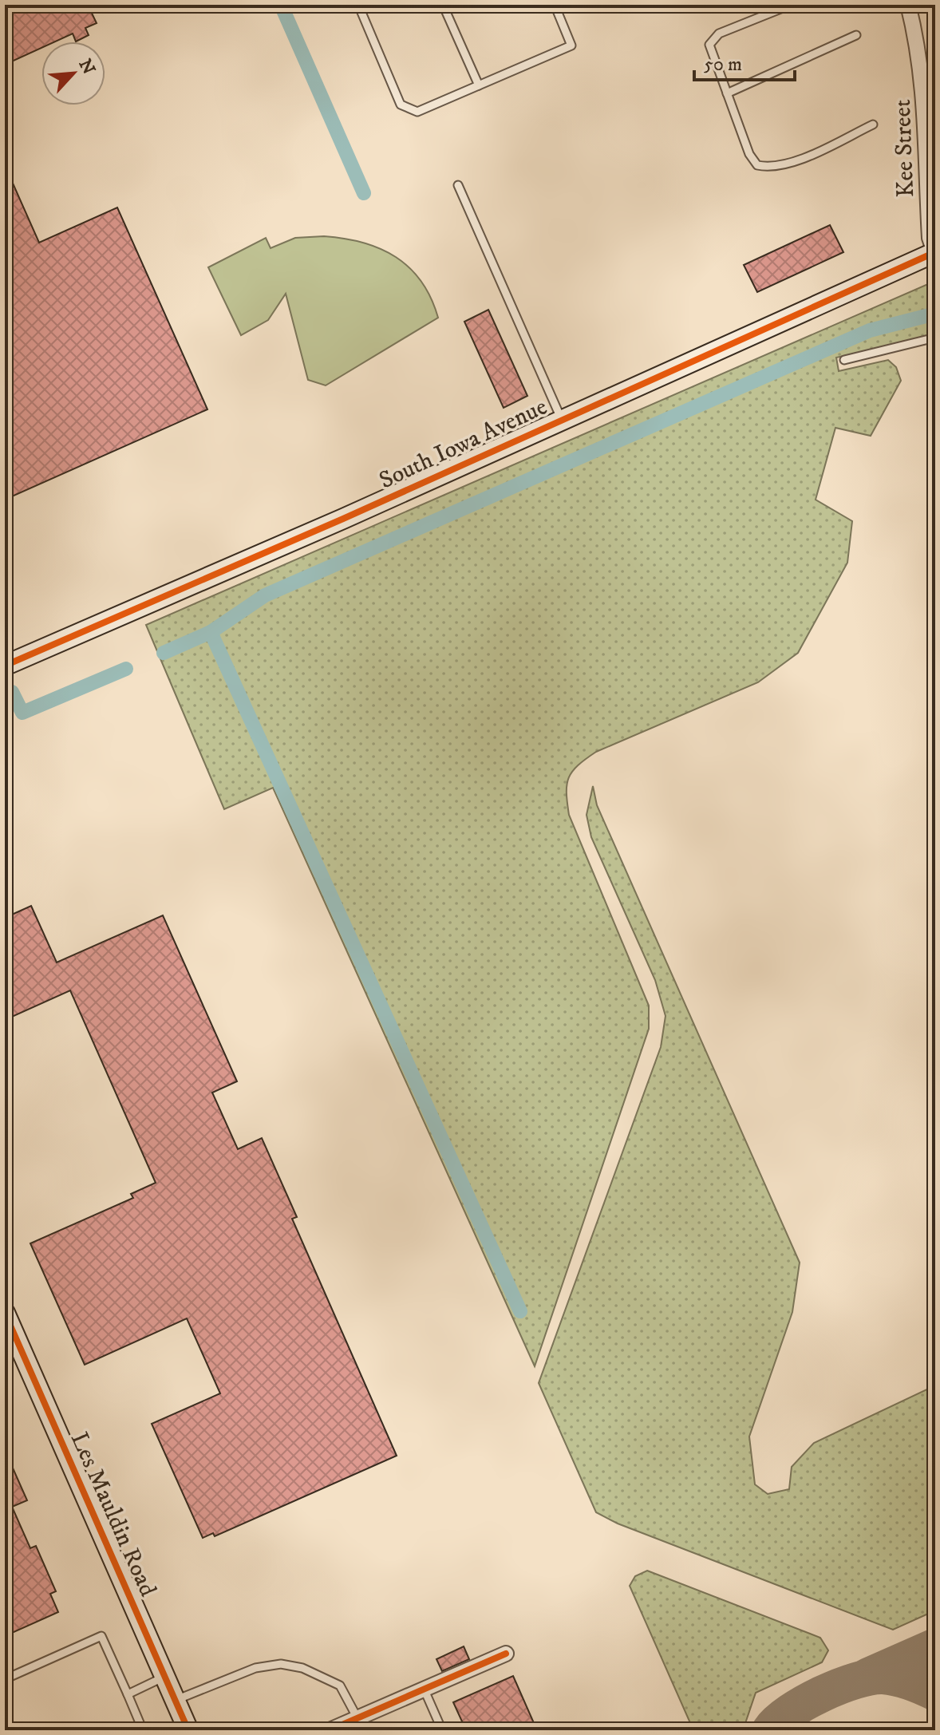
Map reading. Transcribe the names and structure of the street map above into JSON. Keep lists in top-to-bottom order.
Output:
{
  "streets": {
    "street": ["Kee Street", "South Iowa Avenue", "Les Mauldin Road"]
  },
  "crossings": [
    ["Kee Street", "South Iowa Avenue"]
  ],
  "scale_bar": "50 m",
  "north": "top right"
}
